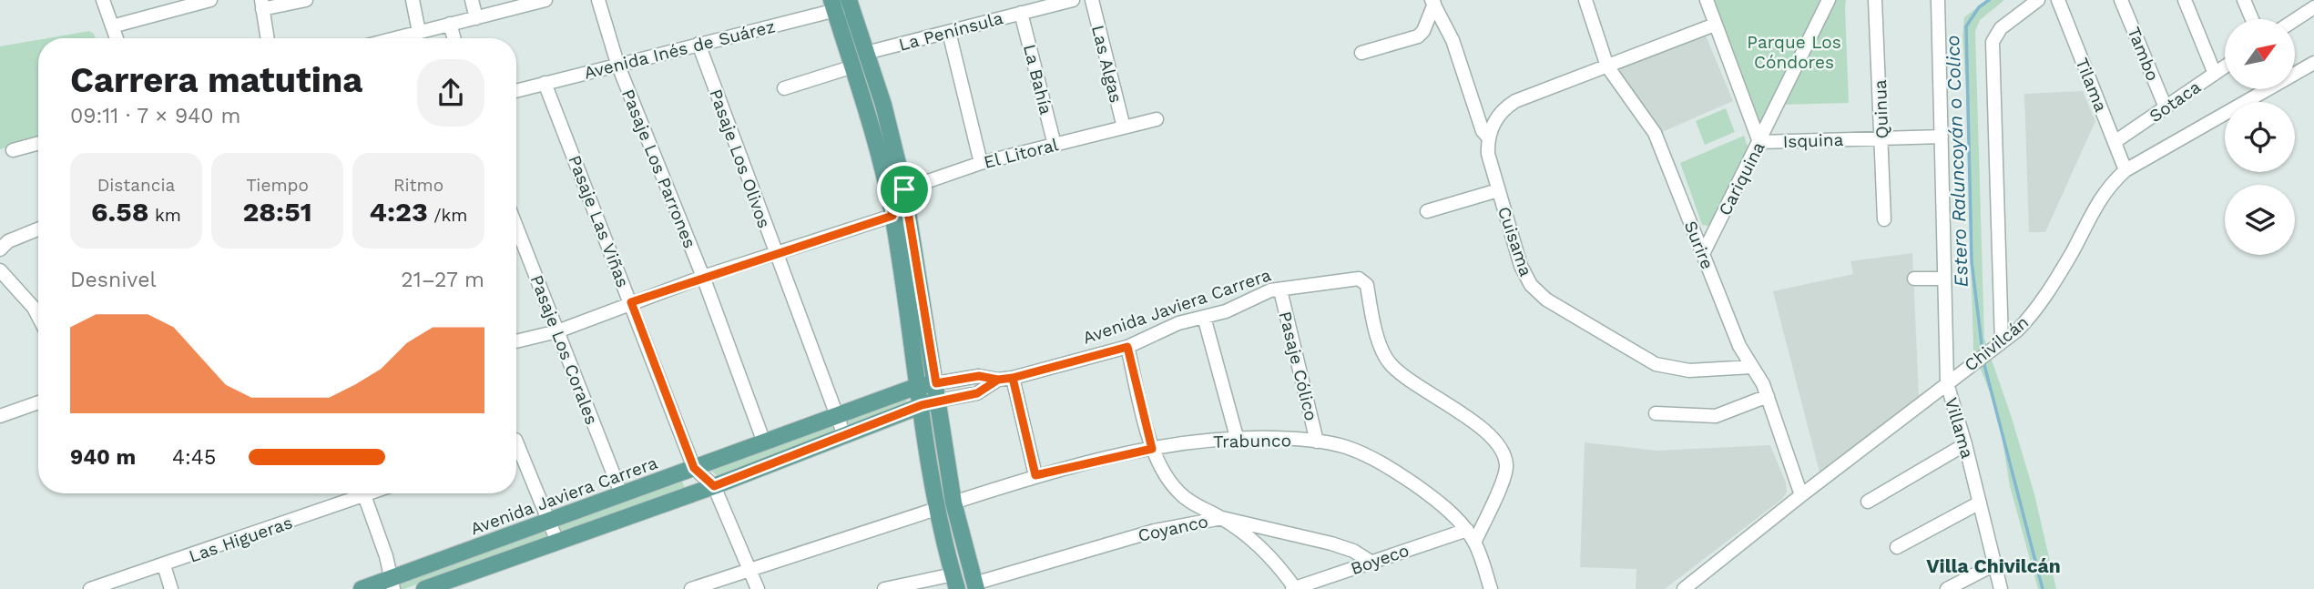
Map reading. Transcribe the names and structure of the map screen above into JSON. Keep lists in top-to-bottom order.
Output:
{
  "streets": {
    "main road": ["Avenida Javiera Carrera"],
    "street": [
      "La Península",
      "Avenida Inés de Suárez",
      "Tambo",
      "Las Algas",
      "La Bahía",
      "Tilama",
      "Sotaca",
      "Quinua",
      "Isquina",
      "El Litoral",
      "Pasaje Los Olivos",
      "Pasaje Los Parrones",
      "Cariquina",
      "Pasaje Las Viñas",
      "Cuisama",
      "Surire",
      "Chivilcán",
      "Pasaje Los Corales",
      "Pasaje Cólico",
      "Villama",
      "Trabunco",
      "Coyanco",
      "Las Higueras",
      "Boyeco"
    ]
  },
  "crossings": [
    ["La Península", "La Bahía"],
    ["Avenida Inés de Suárez", "Pasaje Los Olivos"],
    ["Avenida Inés de Suárez", "Pasaje Los Parrones"],
    ["Avenida Inés de Suárez", "Pasaje Las Viñas"],
    ["Tambo", "Sotaca"],
    ["Las Algas", "El Litoral"],
    ["La Bahía", "El Litoral"],
    ["Tilama", "Sotaca"],
    ["Tilama", "Chivilcán"],
    ["Quinua", "Isquina"],
    ["Isquina", "Cariquina"],
    ["Isquina", "Villama"],
    ["Pasaje Los Olivos", "Avenida Javiera Carrera"],
    ["Pasaje Los Parrones", "Avenida Javiera Carrera"],
    ["Cariquina", "Surire"],
    ["Pasaje Las Viñas", "Avenida Javiera Carrera"],
    ["Cuisama", "Surire"],
    ["Surire", "Chivilcán"],
    ["Avenida Javiera Carrera", "Pasaje Los Corales"],
    ["Avenida Javiera Carrera", "Pasaje Cólico"],
    ["Avenida Javiera Carrera", "Trabunco"],
    ["Chivilcán", "Villama"],
    ["Pasaje Cólico", "Trabunco"],
    ["Trabunco", "Boyeco"],
    ["Coyanco", "Boyeco"]
  ],
  "districts": ["Villa Chivilcán"],
  "water": ["Estero Raluncoyán o Colico"],
  "parks": ["Parque Los Cóndores"],
  "north": "top right",
  "page": {
    "heading": ["Carrera matutina", "09:11 · 7 × 940 m"],
    "stats": [
      ["Distancia", "6.58 km"],
      ["Tiempo", "28:51"],
      ["Ritmo", "4:23 /km"]
    ],
    "chart": ["Desnivel", "21–27 m"],
    "list": [
      {
        "name": "940 m",
        "note": "4:45"
      }
    ]
  }
}
